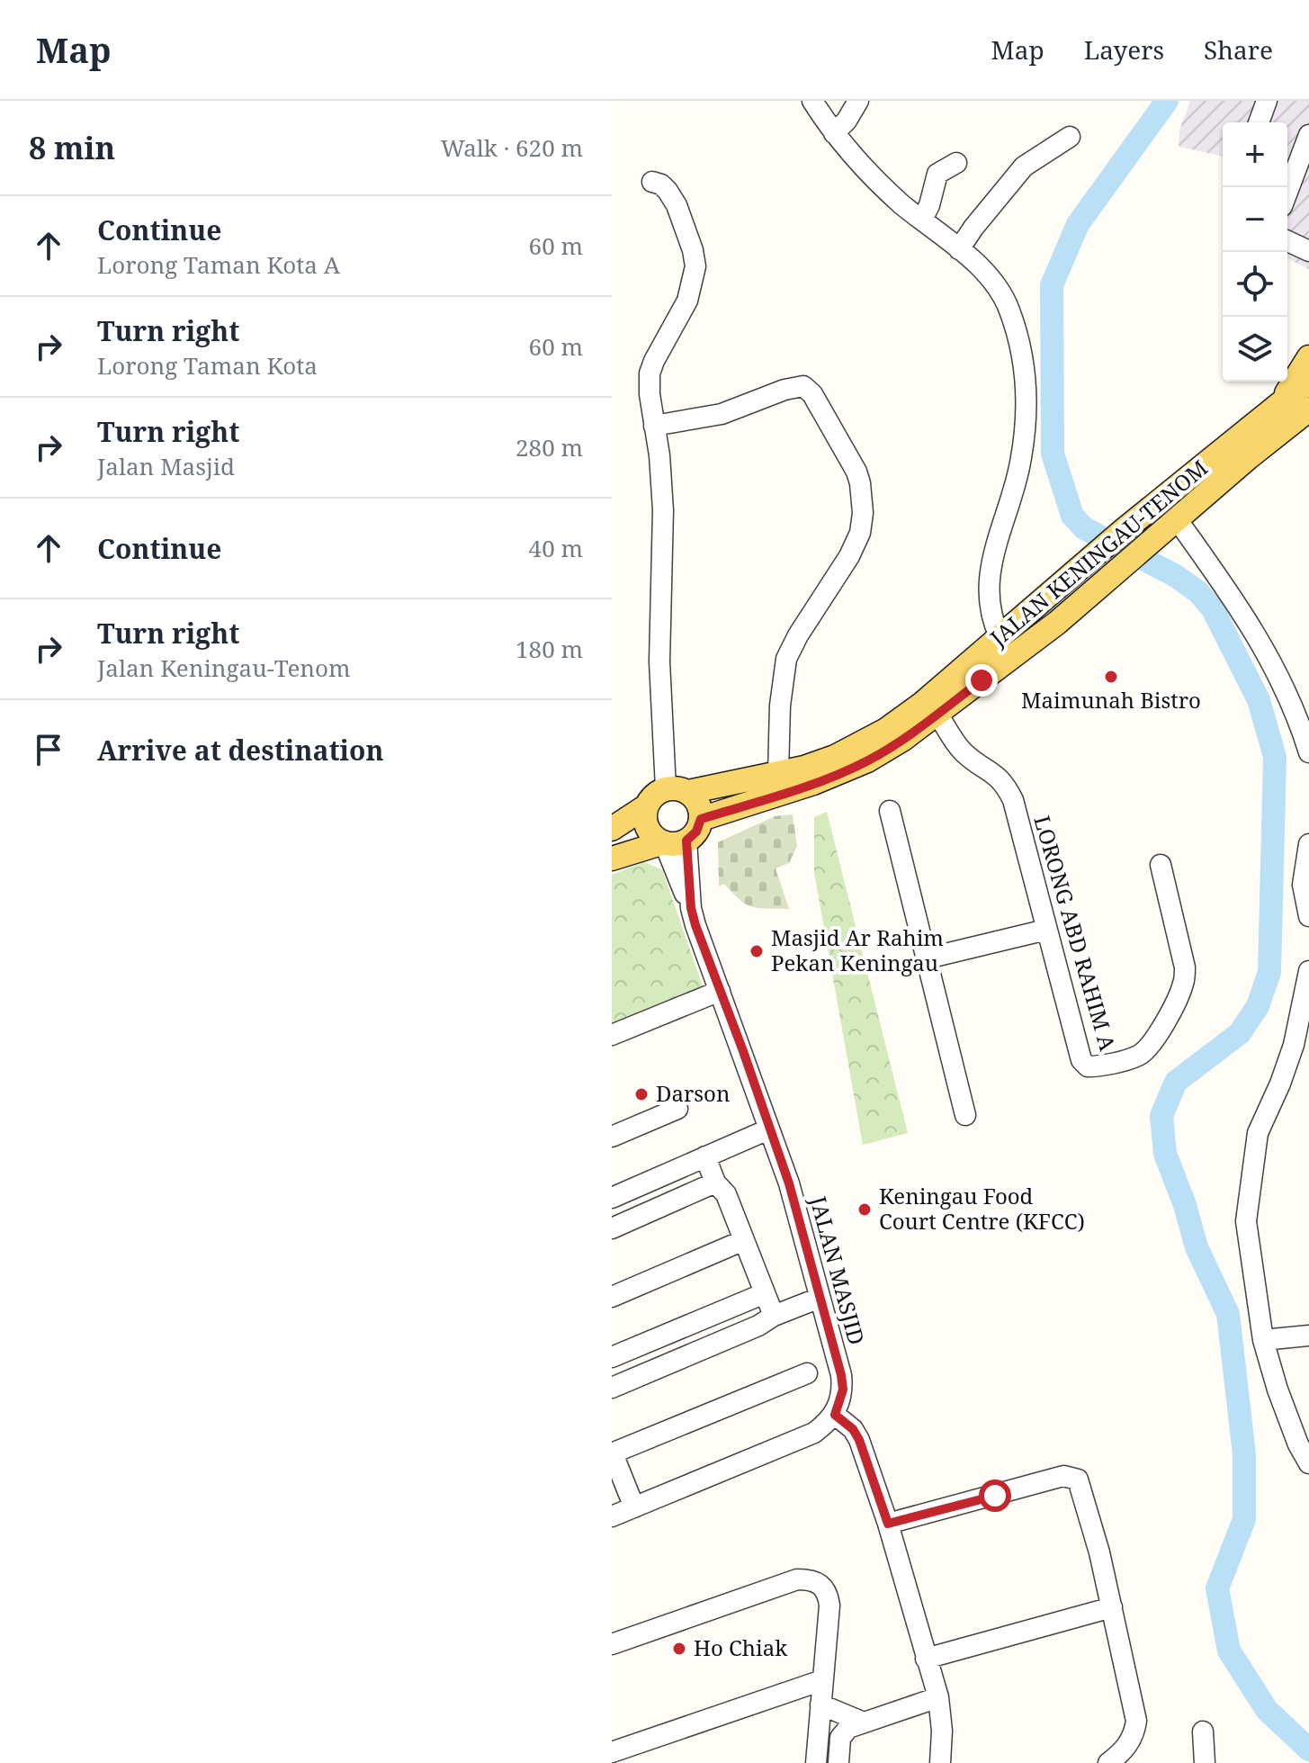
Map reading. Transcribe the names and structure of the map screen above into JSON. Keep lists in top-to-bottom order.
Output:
{
  "streets": {
    "main road": ["JALAN KENINGAU-TENOM"],
    "street": ["LORONG ABD RAHIM A", "JALAN MASJID"]
  },
  "crossings": [
    ["JALAN KENINGAU-TENOM", "LORONG ABD RAHIM A"],
    ["JALAN KENINGAU-TENOM", "JALAN MASJID"]
  ],
  "places": [
    "Maimunah Bistro",
    "Masjid Ar Rahim Pekan Keningau",
    "Darson",
    "Keningau Food Court Centre (KFCC)",
    "Ho Chiak"
  ],
  "page": {
    "header": "Map",
    "nav": ["Map", "Layers", "Share"],
    "heading": ["8 min", "Walk · 620 m"],
    "map_buttons": ["+", "−"],
    "list": [
      ["Continue", "Lorong Taman Kota A", "60 m"],
      ["Turn right", "Lorong Taman Kota", "60 m"],
      ["Turn right", "Jalan Masjid", "280 m"],
      ["Continue", "40 m"],
      ["Turn right", "Jalan Keningau-Tenom", "180 m"],
      "Arrive at destination"
    ]
  }
}
